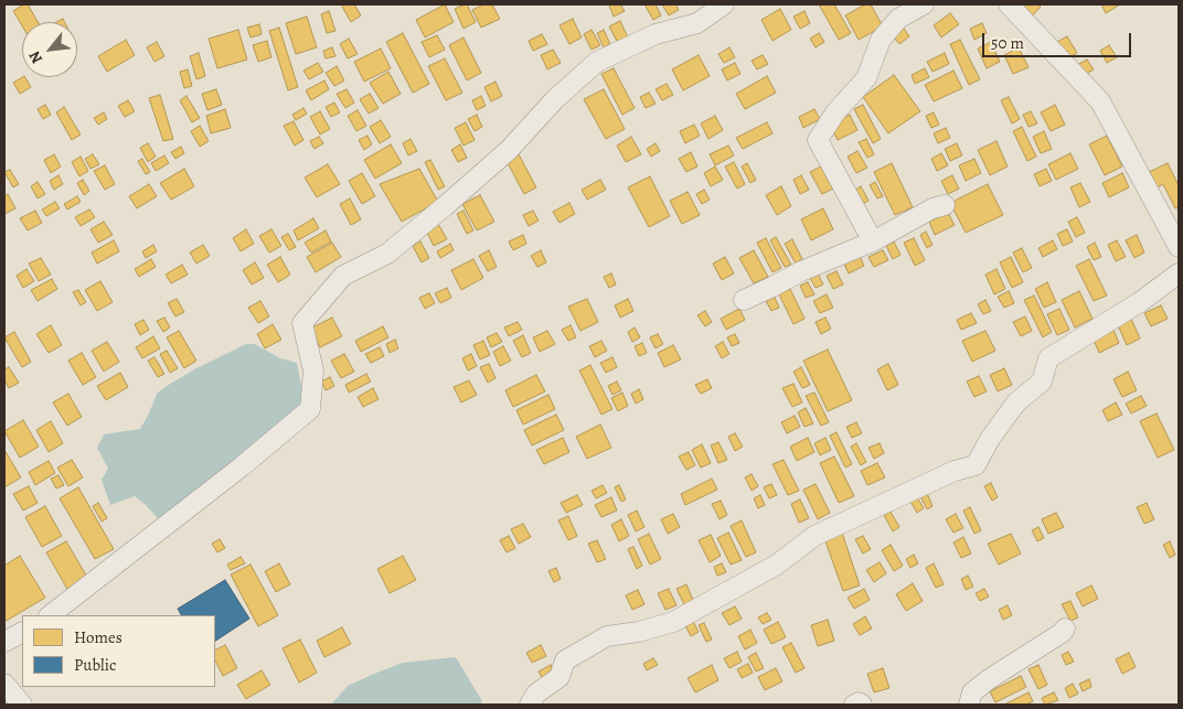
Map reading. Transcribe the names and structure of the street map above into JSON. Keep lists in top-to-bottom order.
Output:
{
  "legend": ["Homes", "Public"],
  "scale_bar": "50 m",
  "north": "bottom left"
}
